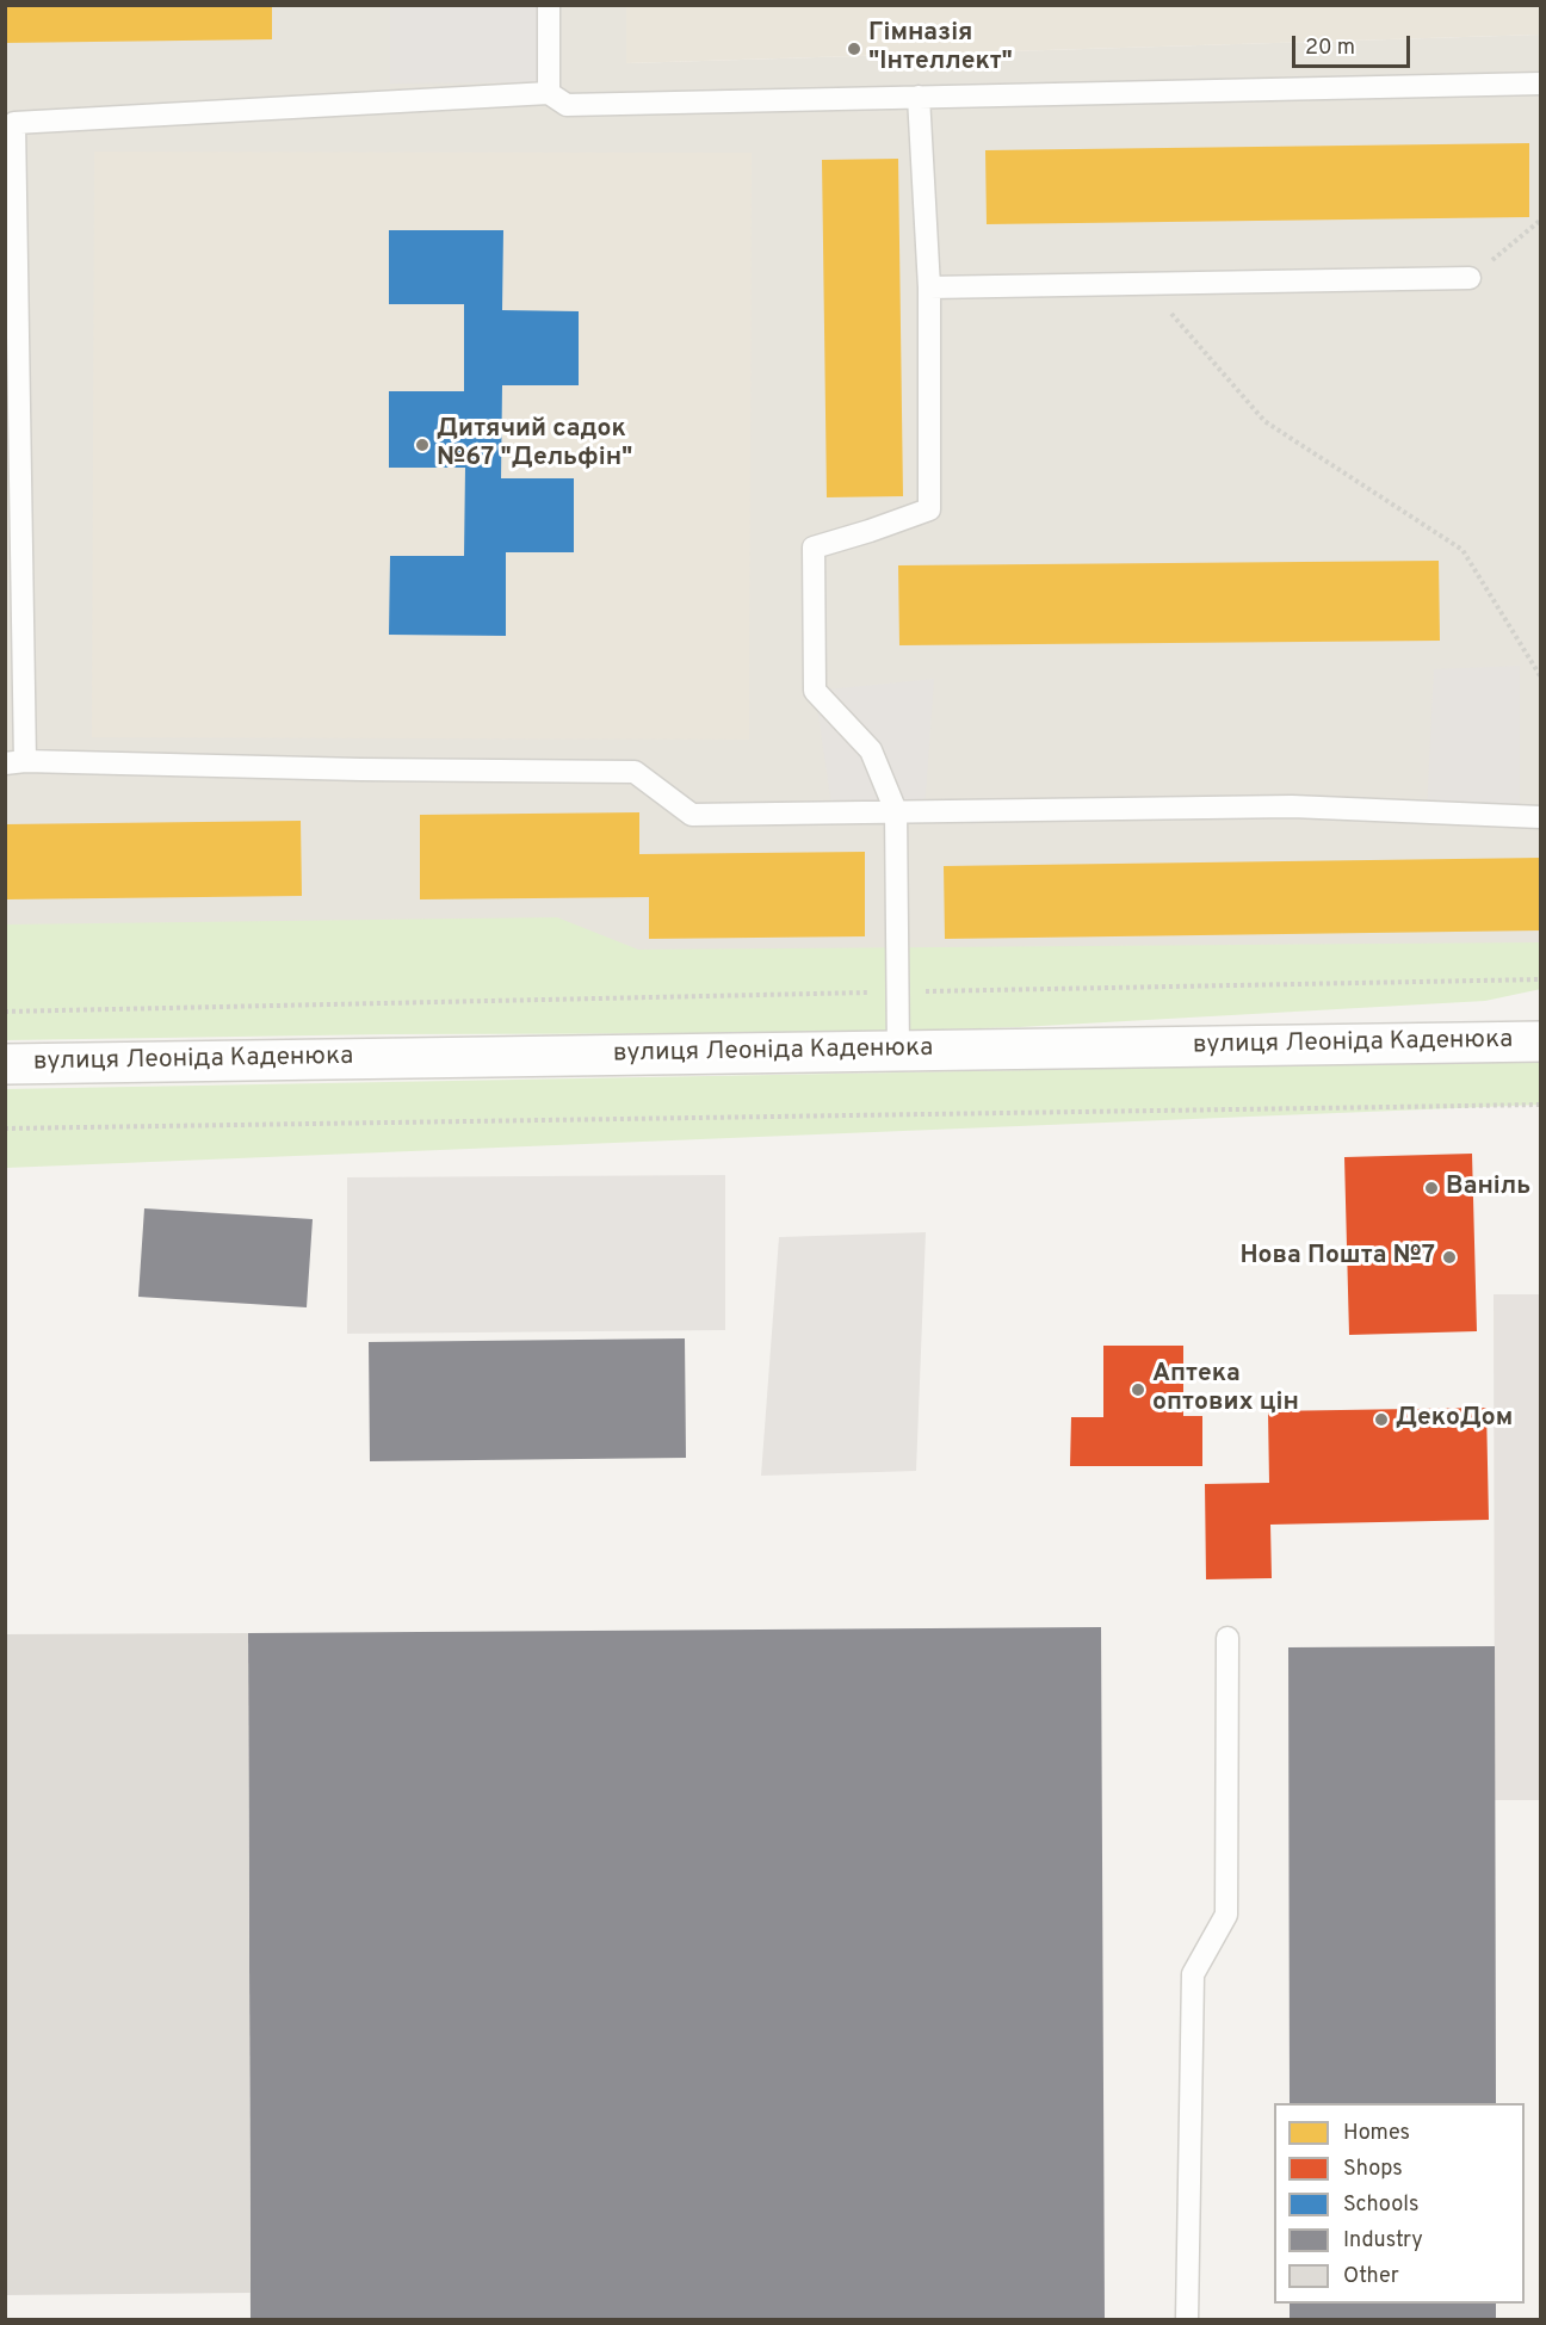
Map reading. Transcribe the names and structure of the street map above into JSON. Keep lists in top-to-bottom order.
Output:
{
  "streets": {
    "street": ["вулиця Леоніда Каденюка"]
  },
  "places": [
    "Гімназія \"Інтеллект\"",
    "Дитячий садок №67 \"Дельфін\"",
    "Ваніль",
    "Нова Пошта №7",
    "Аптека оптових цін",
    "ДекоДом"
  ],
  "legend": [
    "Homes",
    "Shops",
    "Schools",
    "Industry",
    "Other"
  ],
  "scale_bar": "20 m"
}
